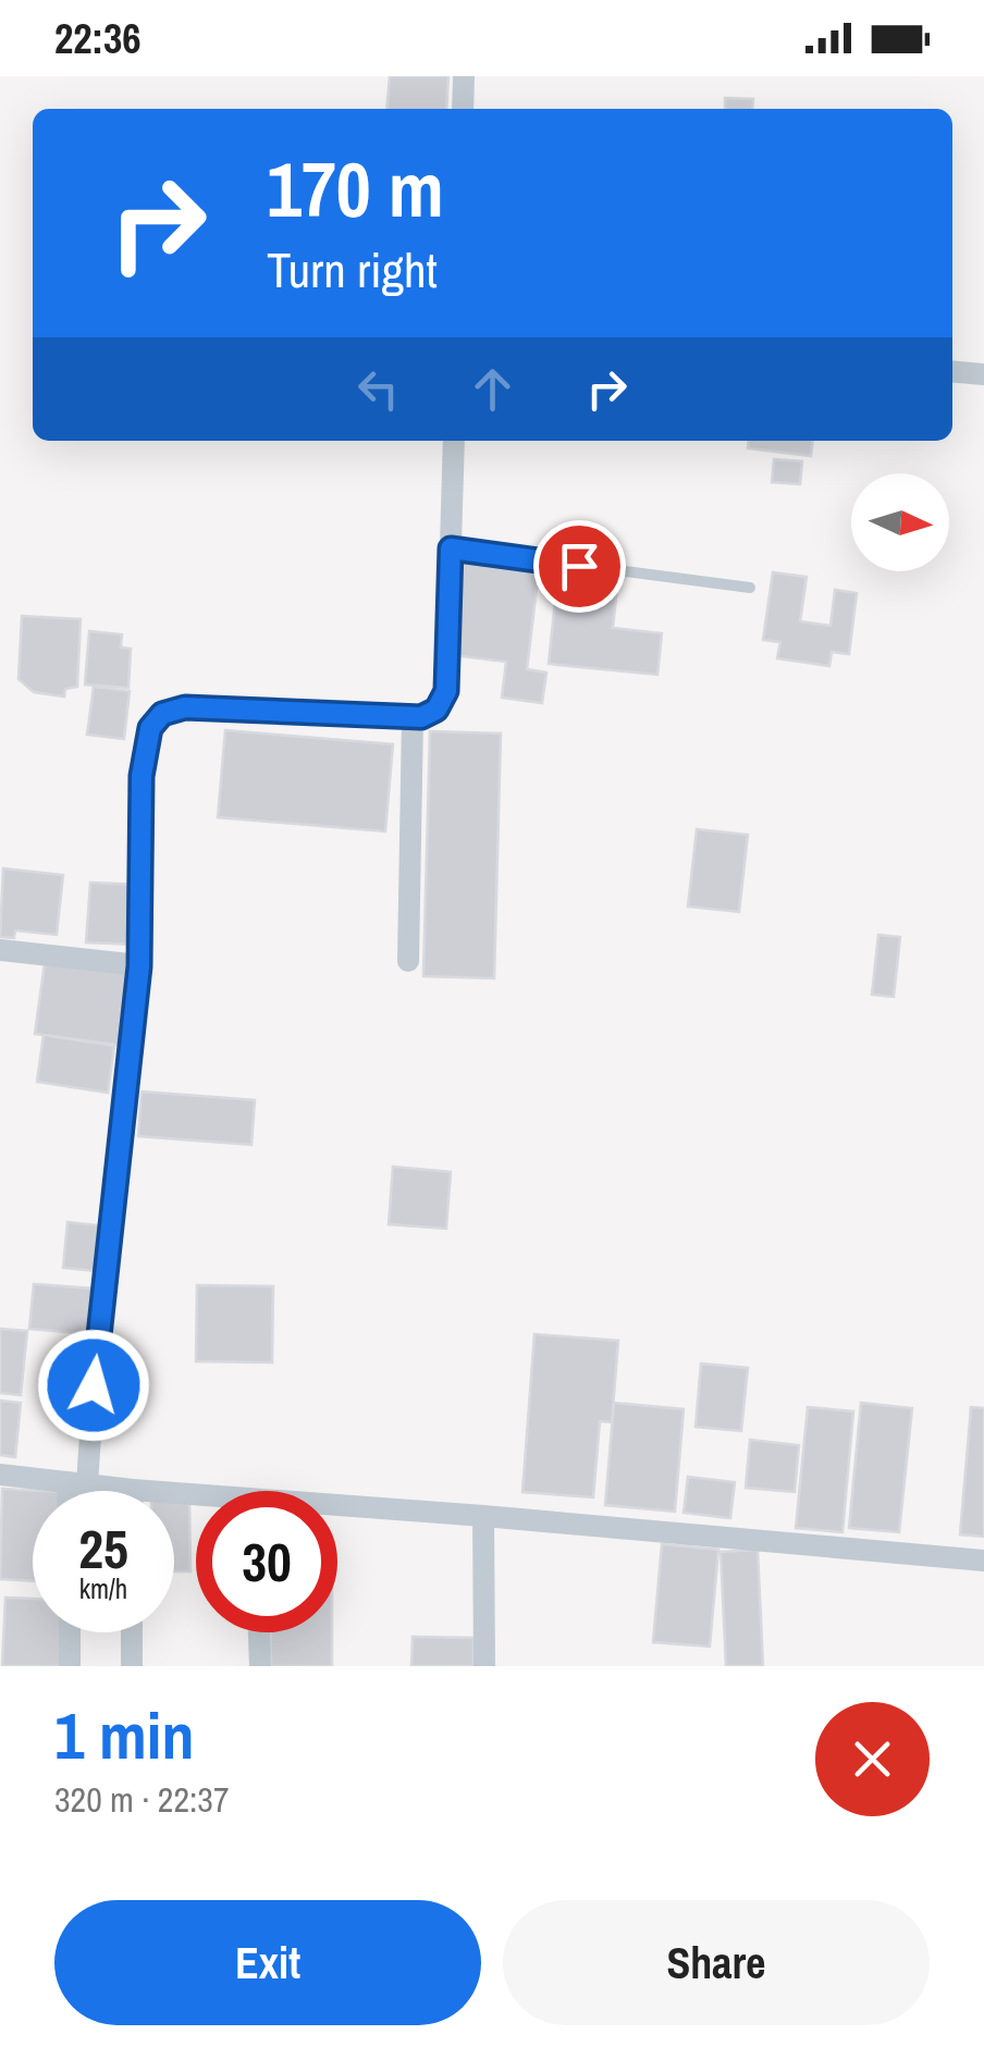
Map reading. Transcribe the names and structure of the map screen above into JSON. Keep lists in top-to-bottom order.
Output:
{
  "north": "right",
  "page": {
    "status": "22:36",
    "turn": ["170 m", "Turn right"],
    "speed": "25 km/h",
    "limit": "30",
    "heading": ["1 min", "320 m · 22:37"],
    "buttons": ["Exit", "Share"]
  }
}
